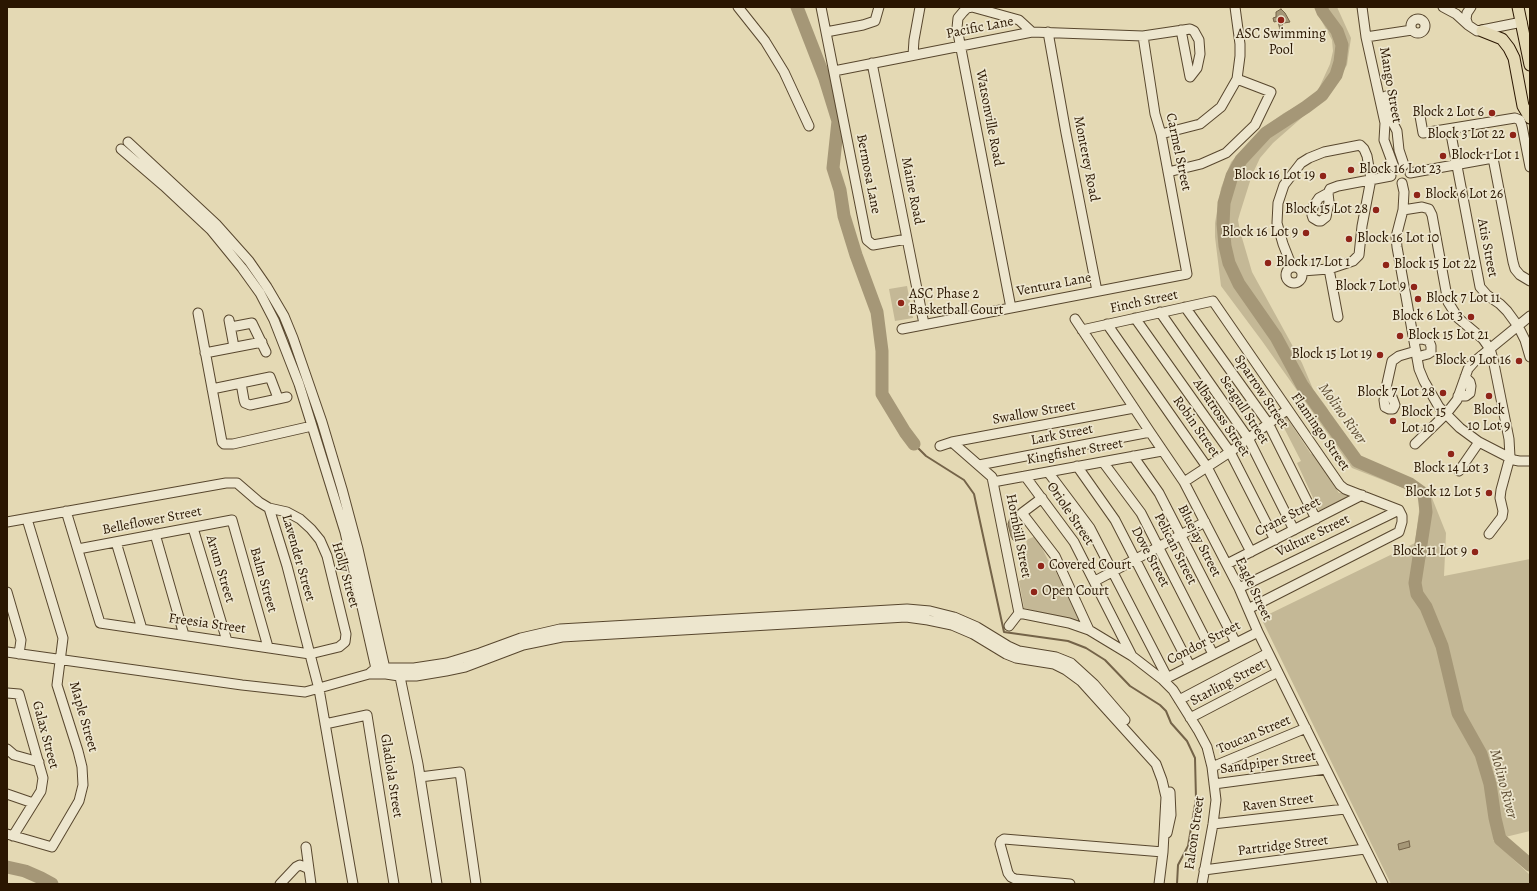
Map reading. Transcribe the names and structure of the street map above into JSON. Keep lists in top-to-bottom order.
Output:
{
  "streets": {
    "street": [
      "Pacific Lane",
      "Mango Street",
      "Watsonville Road",
      "Carmel Street",
      "Monterey Road",
      "Bermosa Lane",
      "Maine Road",
      "Atis Street",
      "Ventura Lane",
      "Finch Street",
      "Sparrow Street",
      "Seagull Street",
      "Swallow Street",
      "Albatross Street",
      "Robin Street",
      "Flamingo Street",
      "Lark Street",
      "Kingfisher Street",
      "Oriole Street",
      "Crane Street",
      "Belleflower Street",
      "Hornbill Street",
      "Vulture Street",
      "Bluejay Street",
      "Pelican Street",
      "Dove Street",
      "Lavender Street",
      "Arum Street",
      "Holly Street",
      "Balm Street",
      "Eagle Street",
      "Freesia Street",
      "Condor Street",
      "Starling Street",
      "Maple Street",
      "Galax Street",
      "Toucan Street",
      "Sandpiper Street",
      "Gladiola Street",
      "Raven Street",
      "Falcon Street",
      "Partridge Street"
    ]
  },
  "crossings": [
    ["Pacific Lane", "Watsonville Road"],
    ["Pacific Lane", "Carmel Street"],
    ["Pacific Lane", "Monterey Road"],
    ["Pacific Lane", "Bermosa Lane"],
    ["Pacific Lane", "Maine Road"],
    ["Watsonville Road", "Ventura Lane"],
    ["Carmel Street", "Ventura Lane"],
    ["Monterey Road", "Ventura Lane"],
    ["Bermosa Lane", "Maine Road"],
    ["Maine Road", "Ventura Lane"],
    ["Finch Street", "Sparrow Street"],
    ["Finch Street", "Seagull Street"],
    ["Finch Street", "Albatross Street"],
    ["Finch Street", "Robin Street"],
    ["Finch Street", "Flamingo Street"],
    ["Finch Street", "Eagle Street"],
    ["Sparrow Street", "Crane Street"],
    ["Seagull Street", "Crane Street"],
    ["Swallow Street", "Hornbill Street"],
    ["Swallow Street", "Eagle Street"],
    ["Albatross Street", "Crane Street"],
    ["Robin Street", "Crane Street"],
    ["Flamingo Street", "Crane Street"],
    ["Flamingo Street", "Vulture Street"],
    ["Lark Street", "Hornbill Street"],
    ["Lark Street", "Eagle Street"],
    ["Kingfisher Street", "Oriole Street"],
    ["Kingfisher Street", "Hornbill Street"],
    ["Kingfisher Street", "Bluejay Street"],
    ["Kingfisher Street", "Pelican Street"],
    ["Kingfisher Street", "Dove Street"],
    ["Kingfisher Street", "Eagle Street"],
    ["Crane Street", "Eagle Street"],
    ["Belleflower Street", "Arum Street"],
    ["Belleflower Street", "Balm Street"],
    ["Belleflower Street", "Freesia Street"],
    ["Vulture Street", "Eagle Street"],
    ["Bluejay Street", "Condor Street"],
    ["Pelican Street", "Condor Street"],
    ["Dove Street", "Condor Street"],
    ["Lavender Street", "Holly Street"],
    ["Lavender Street", "Freesia Street"],
    ["Lavender Street", "Maple Street"],
    ["Lavender Street", "Gladiola Street"],
    ["Arum Street", "Freesia Street"],
    ["Holly Street", "Freesia Street"],
    ["Balm Street", "Freesia Street"],
    ["Eagle Street", "Condor Street"],
    ["Eagle Street", "Starling Street"],
    ["Eagle Street", "Toucan Street"],
    ["Eagle Street", "Sandpiper Street"],
    ["Eagle Street", "Raven Street"],
    ["Eagle Street", "Partridge Street"],
    ["Starling Street", "Falcon Street"],
    ["Maple Street", "Galax Street"],
    ["Toucan Street", "Falcon Street"],
    ["Sandpiper Street", "Falcon Street"],
    ["Raven Street", "Falcon Street"],
    ["Falcon Street", "Partridge Street"]
  ],
  "water": ["Molino River"],
  "places": [
    "ASC Swimming Pool",
    "Block 2 Lot 6",
    "Block 3 Lot 22",
    "Block 1 Lot 1",
    "Block 16 Lot 23",
    "Block 16 Lot 19",
    "Block 6 Lot 26",
    "Block 15 Lot 28",
    "Block 16 Lot 9",
    "Block 16 Lot 10",
    "Block 17 Lot 1",
    "Block 15 Lot 22",
    "Block 7 Lot 9",
    "Block 7 Lot 11",
    "ASC Phase 2 Basketball Court",
    "Block 6 Lot 3",
    "Block 15 Lot 21",
    "Block 15 Lot 19",
    "Block 9 Lot 16",
    "Block 7 Lot 28",
    "Block 10 Lot 9",
    "Block 15 Lot 10",
    "Block 14 Lot 3",
    "Block 12 Lot 5",
    "Block 11 Lot 9",
    "Covered Court",
    "Open Court"
  ]
}
